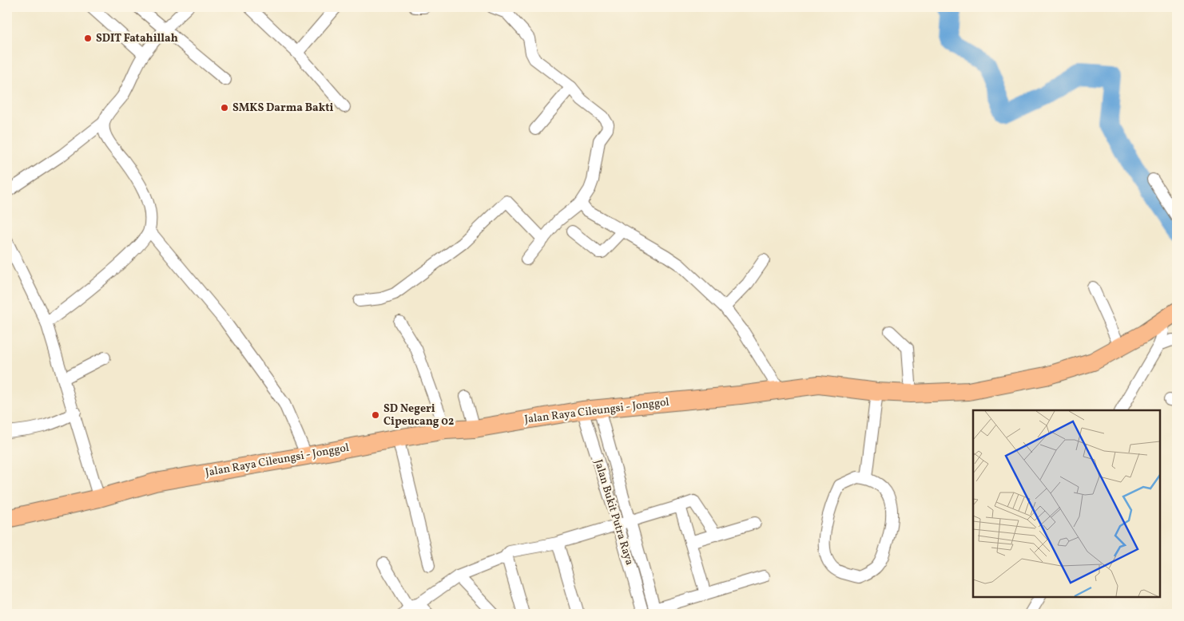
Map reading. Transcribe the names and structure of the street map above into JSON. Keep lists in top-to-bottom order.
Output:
{
  "streets": {
    "main road": ["Jalan Raya Cileungsi - Jonggol"],
    "street": ["Jalan Bukit Putra Raya"]
  },
  "crossings": [
    ["Jalan Raya Cileungsi - Jonggol", "Jalan Bukit Putra Raya"]
  ],
  "places": ["SDIT Fatahillah", "SMKS Darma Bakti", "SD Negeri Cipeucang 02"]
}
